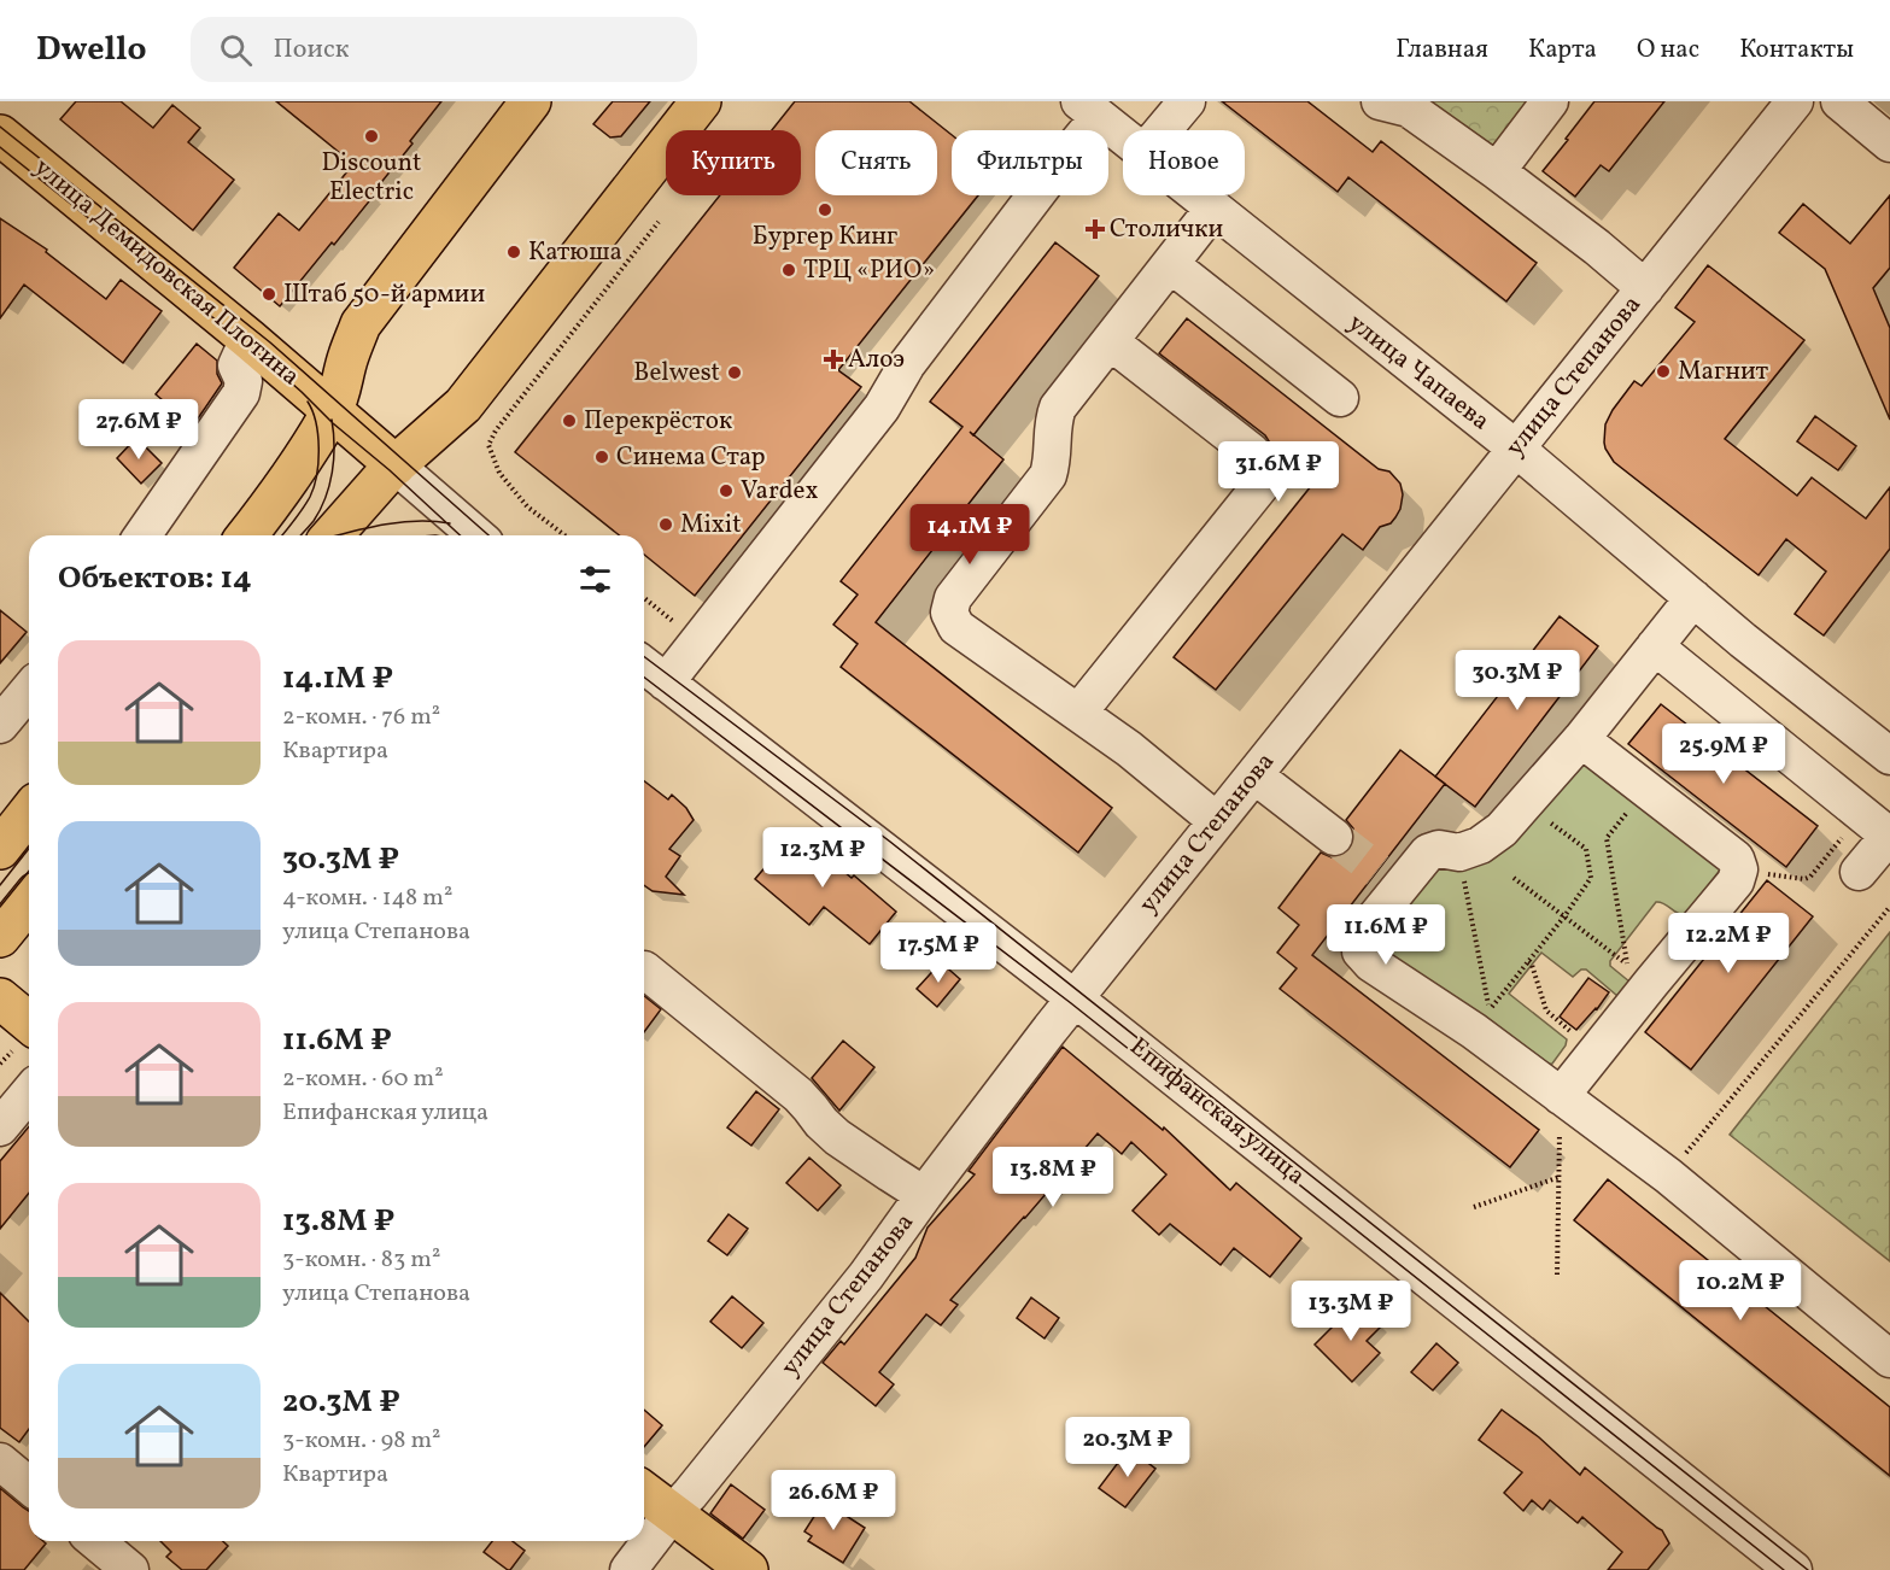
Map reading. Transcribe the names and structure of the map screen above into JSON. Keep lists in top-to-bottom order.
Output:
{
  "streets": {
    "main road": ["улица Демидовская Плотина"],
    "street": ["улица Чапаева", "улица Степанова", "Епифанская улица"]
  },
  "crossings": [
    ["улица Чапаева", "улица Степанова"],
    ["улица Степанова", "Епифанская улица"]
  ],
  "places": {
    "other": [
      "Discount Electric",
      "Бургер Кинг",
      "Катюша",
      "ТРЦ «РИО»",
      "Штаб 50-й армии",
      "Магнит",
      "Belwest",
      "Перекрёсток",
      "Синема Стар",
      "Vardex",
      "Mixit"
    ],
    "health": ["Столички", "Алоэ"]
  },
  "page": {
    "header": "Dwello",
    "search": "Поиск",
    "nav": [
      "Главная",
      "Карта",
      "О нас",
      "Контакты"
    ],
    "chip": [
      "Купить",
      "Снять",
      "Фильтры",
      "Новое"
    ],
    "price": [
      "27.6M ₽",
      "31.6M ₽",
      "14.1M ₽",
      "30.3M ₽",
      "25.9M ₽",
      "12.3M ₽",
      "11.6M ₽",
      "12.2M ₽",
      "17.5M ₽",
      "13.8M ₽",
      "10.2M ₽",
      "13.3M ₽",
      "20.3M ₽",
      "26.6M ₽"
    ],
    "heading": "Объектов: 14",
    "list": [
      {
        "name": "14.1M ₽",
        "note": "2-комн. · 76 m² · Квартира"
      },
      {
        "name": "30.3M ₽",
        "note": "4-комн. · 148 m² · улица Степанова"
      },
      {
        "name": "11.6M ₽",
        "note": "2-комн. · 60 m² · Епифанская улица"
      },
      {
        "name": "13.8M ₽",
        "note": "3-комн. · 83 m² · улица Степанова"
      },
      {
        "name": "20.3M ₽",
        "note": "3-комн. · 98 m² · Квартира"
      }
    ]
  }
}
